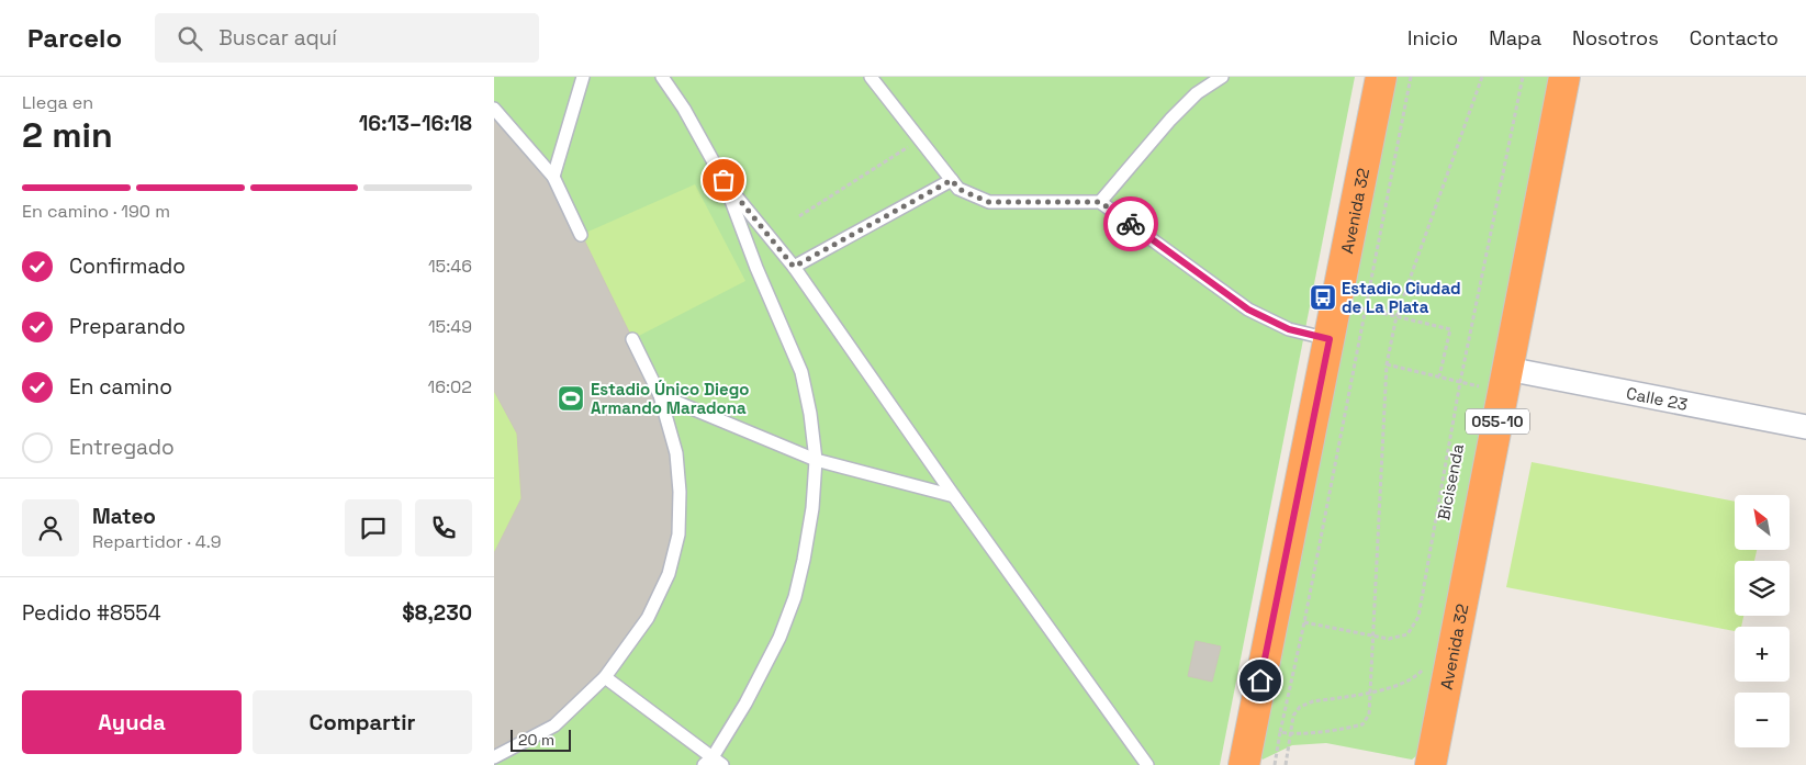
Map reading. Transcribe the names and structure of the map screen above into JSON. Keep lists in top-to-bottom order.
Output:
{
  "streets": {
    "highway": ["Avenida 32", "055-10"],
    "street": ["Calle 23"]
  },
  "crossings": [
    ["Avenida 32", "Calle 23"]
  ],
  "places": {
    "bus stop": ["Estadio Ciudad de La Plata"],
    "sports": ["Estadio Único Diego Armando Maradona"]
  },
  "scale_bar": "20 m",
  "north": "top left",
  "page": {
    "header": "Parcelo",
    "search": "Buscar aquí",
    "nav": [
      "Inicio",
      "Mapa",
      "Nosotros",
      "Contacto"
    ],
    "heading": ["2 min", "Llega en", "16:13–16:18"],
    "panel": [
      "Mateo",
      "Repartidor · 4.9",
      "Pedido #8554",
      "$8,230"
    ],
    "bar": "En camino · 190 m",
    "list": [
      ["Confirmado", "15:46"],
      ["Preparando", "15:49"],
      ["En camino", "16:02"],
      "Entregado"
    ],
    "map_buttons": ["+", "−"],
    "buttons": ["Ayuda", "Compartir"],
    "scale": "20 m"
  }
}
